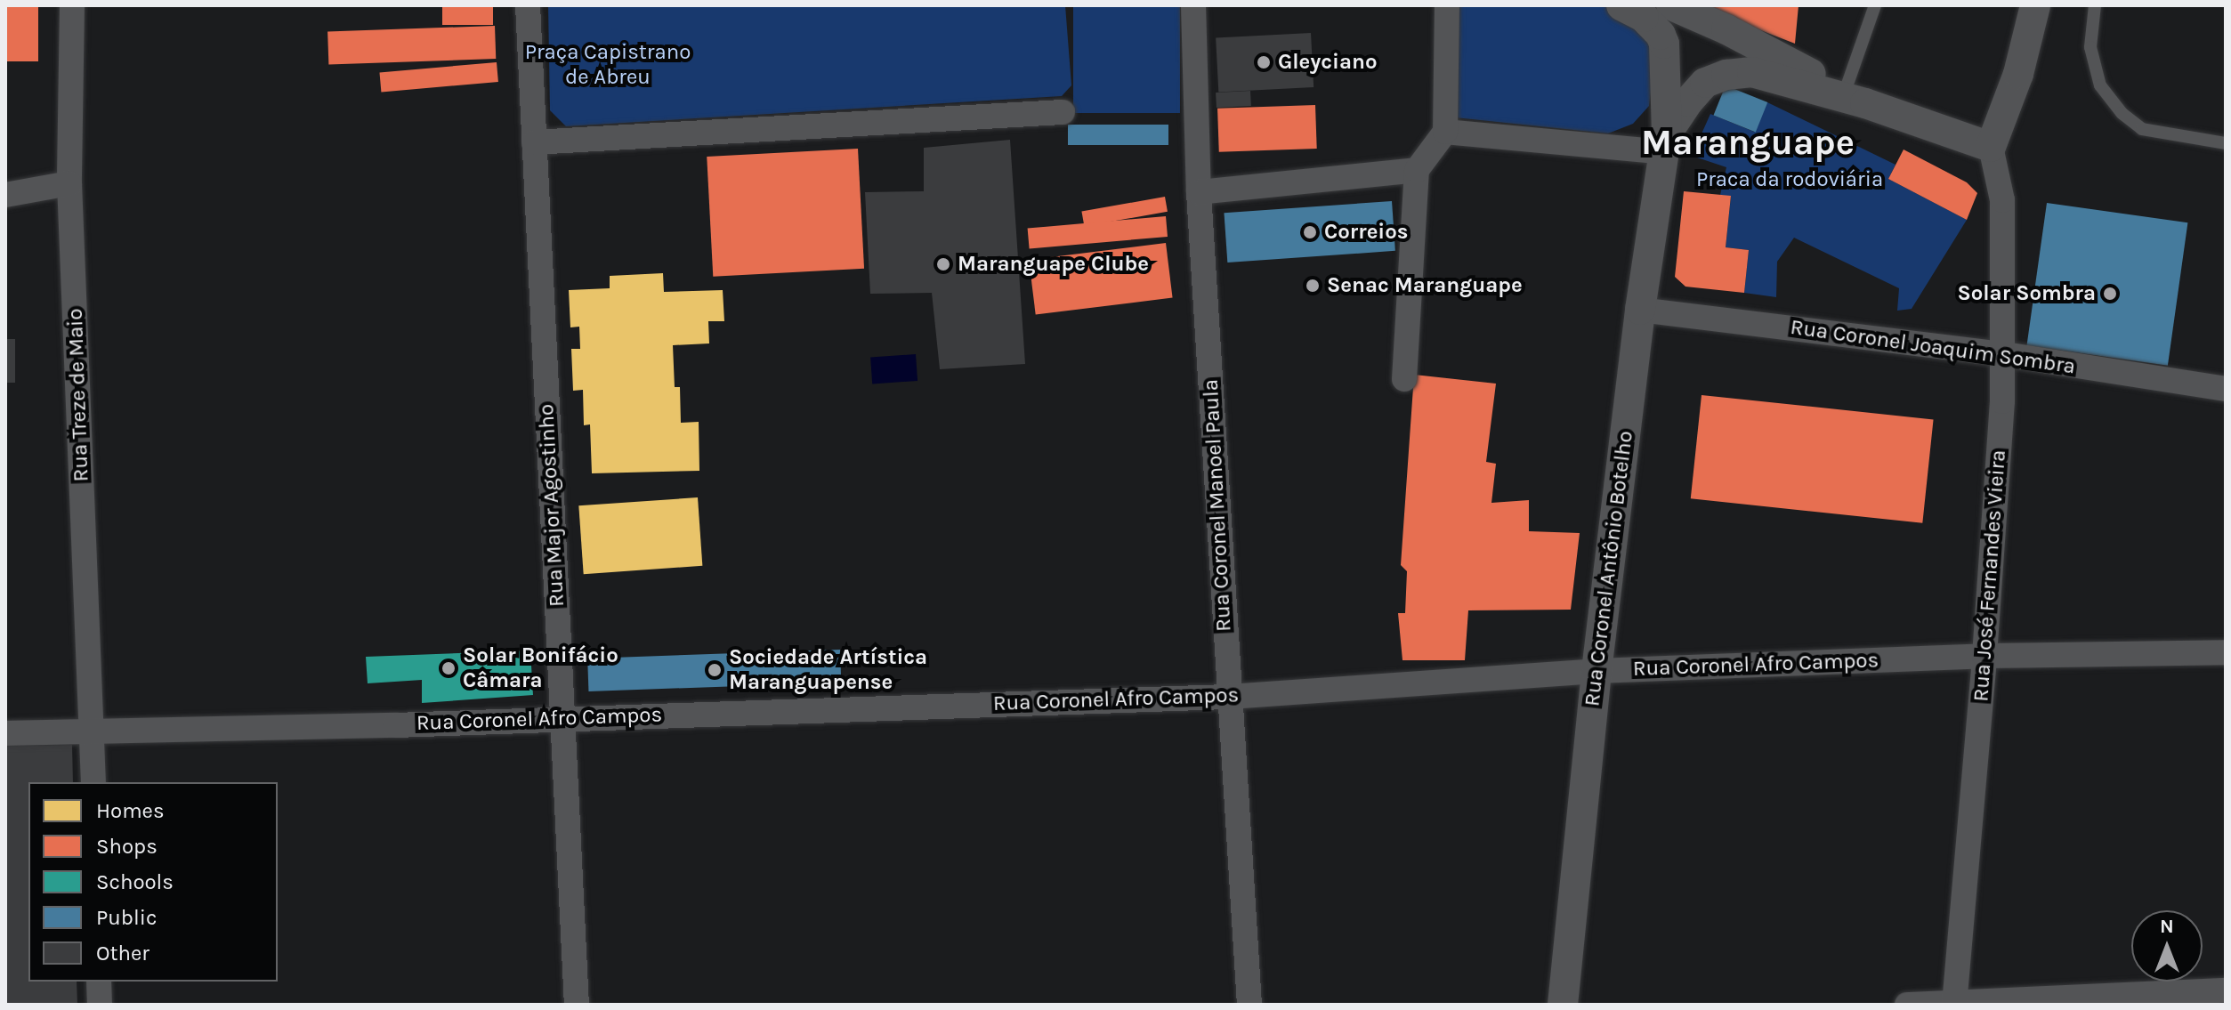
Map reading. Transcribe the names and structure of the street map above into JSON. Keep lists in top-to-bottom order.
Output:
{
  "streets": {
    "street": [
      "Rua Coronel Joaquim Sombra",
      "Rua Treze de Maio",
      "Rua Major Agostinho",
      "Rua Coronel Manoel Paula",
      "Rua Coronel Antônio Botelho",
      "Rua José Fernandes Vieira",
      "Rua Coronel Afro Campos"
    ]
  },
  "crossings": [
    ["Rua Coronel Joaquim Sombra", "Rua Coronel Antônio Botelho"],
    ["Rua Coronel Joaquim Sombra", "Rua José Fernandes Vieira"],
    ["Rua Treze de Maio", "Rua Coronel Afro Campos"],
    ["Rua Major Agostinho", "Rua Coronel Afro Campos"],
    ["Rua Coronel Manoel Paula", "Rua Coronel Afro Campos"],
    ["Rua Coronel Antônio Botelho", "Rua Coronel Afro Campos"],
    ["Rua José Fernandes Vieira", "Rua Coronel Afro Campos"]
  ],
  "districts": ["Maranguape"],
  "parks": ["Praça Capistrano de Abreu", "Praca da rodoviária"],
  "places": [
    "Gleyciano",
    "Correios",
    "Maranguape Clube",
    "Senac Maranguape",
    "Solar Sombra",
    "Solar Bonifácio Câmara",
    "Sociedade Artística Maranguapense"
  ],
  "legend": [
    "Homes",
    "Shops",
    "Schools",
    "Public",
    "Other"
  ],
  "north": "top"
}
